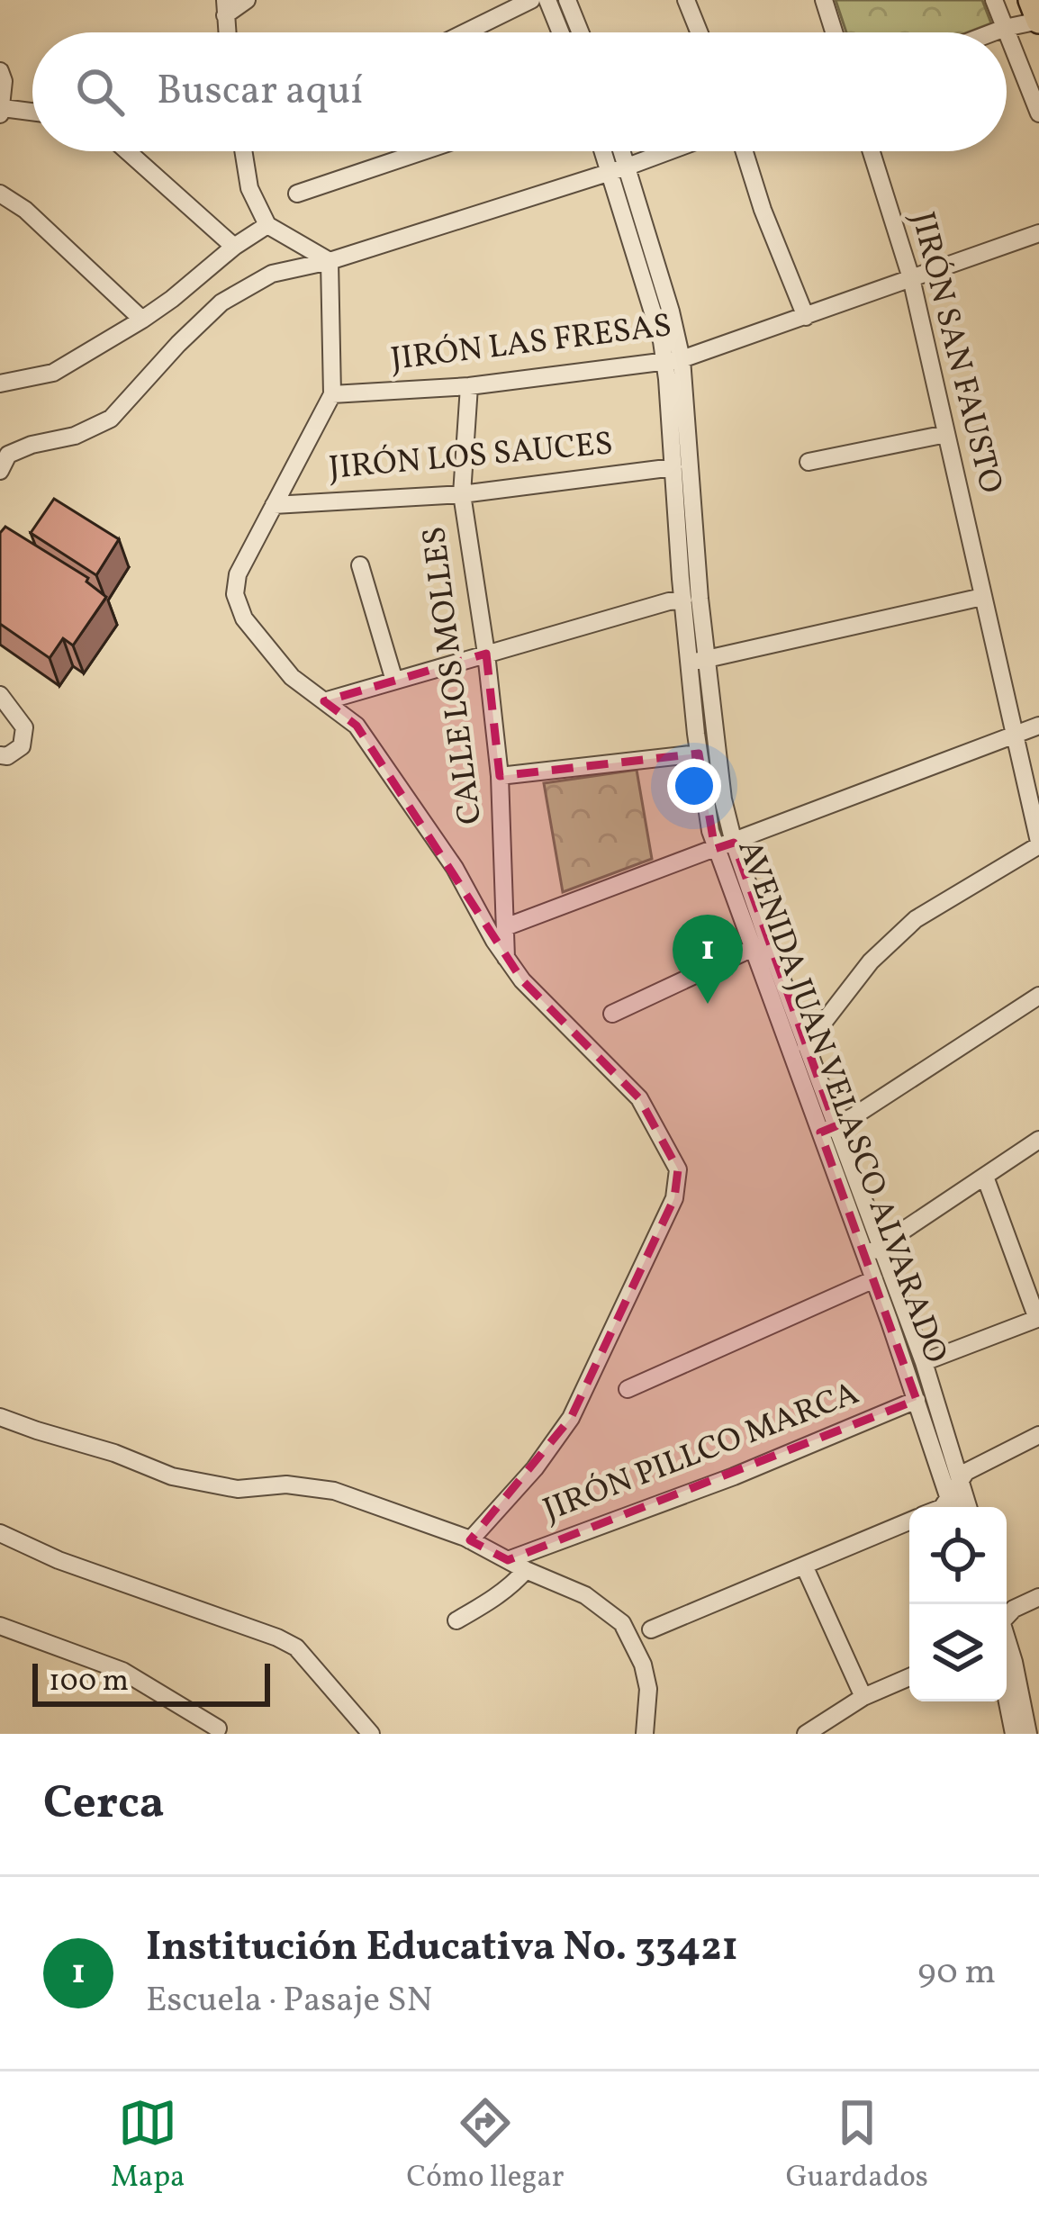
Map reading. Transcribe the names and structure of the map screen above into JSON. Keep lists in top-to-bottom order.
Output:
{
  "streets": {
    "street": [
      "JIRÓN LAS FRESAS",
      "JIRÓN SAN FAUSTO",
      "JIRÓN LOS SAUCES",
      "CALLE LOS MOLLES",
      "AVENIDA JUAN VELASCO ALVARADO",
      "JIRÓN PILLCO MARCA"
    ]
  },
  "crossings": [
    ["JIRÓN LAS FRESAS", "JIRÓN SAN FAUSTO"],
    ["JIRÓN LAS FRESAS", "CALLE LOS MOLLES"],
    ["JIRÓN LAS FRESAS", "AVENIDA JUAN VELASCO ALVARADO"],
    ["JIRÓN LOS SAUCES", "CALLE LOS MOLLES"],
    ["JIRÓN LOS SAUCES", "AVENIDA JUAN VELASCO ALVARADO"],
    ["AVENIDA JUAN VELASCO ALVARADO", "JIRÓN PILLCO MARCA"]
  ],
  "scale_bar": "100 m",
  "page": {
    "search": "Buscar aquí",
    "pins": "1",
    "scale": "100 m",
    "heading": "Cerca",
    "list": [
      {
        "mark": "1",
        "name": "Institución Educativa No. 33421",
        "note": "Escuela · Pasaje SN",
        "value": "90 m"
      }
    ],
    "nav": ["Mapa", "Cómo llegar", "Guardados"]
  }
}
